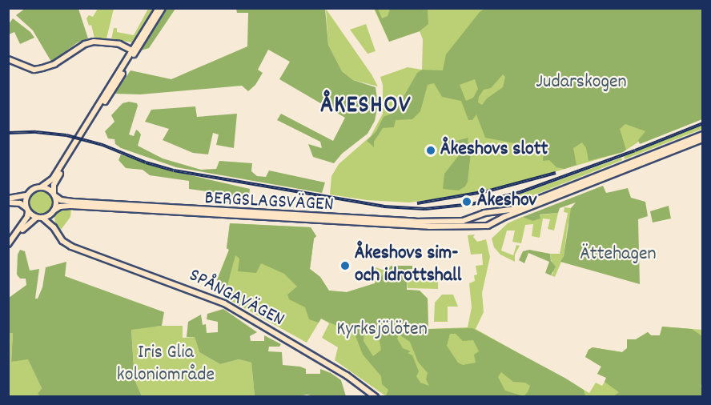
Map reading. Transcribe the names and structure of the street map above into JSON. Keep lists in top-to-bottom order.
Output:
{
  "streets": {
    "main road": ["BERGSLAGSVÄGEN", "SPÅNGAVÄGEN"]
  },
  "crossings": [
    ["BERGSLAGSVÄGEN", "SPÅNGAVÄGEN"]
  ],
  "districts": ["ÅKESHOV"],
  "parks": [
    "Judarskogen",
    "Ättehagen",
    "Kyrksjölöten",
    "Iris Glia koloniområde"
  ],
  "places": ["Åkeshovs slott", "Åkeshov", "Åkeshovs sim- och idrottshall"]
}
